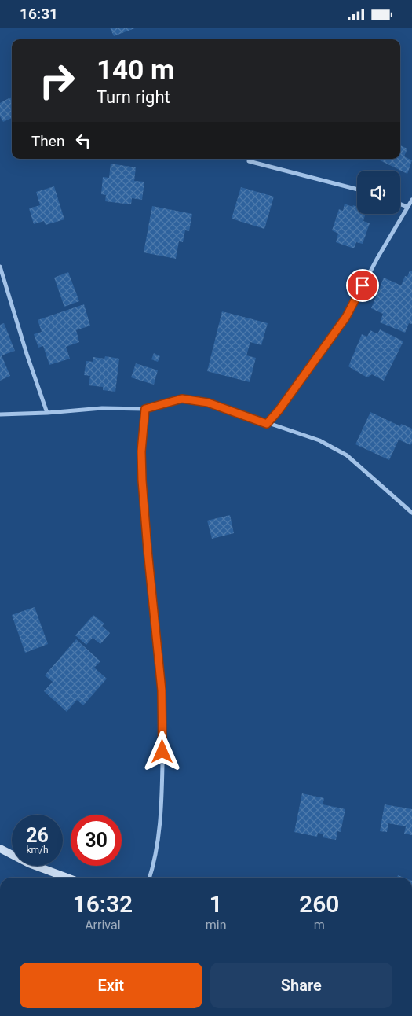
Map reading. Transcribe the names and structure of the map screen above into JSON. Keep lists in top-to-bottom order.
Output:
{
  "page": {
    "status": "16:31",
    "turn": ["140 m", "Turn right"],
    "then": "Then",
    "speed": "26 km/h",
    "limit": "30",
    "eta": [
      "16:32",
      "Arrival",
      "1",
      "min",
      "260",
      "m"
    ],
    "buttons": ["Exit", "Share"]
  }
}
